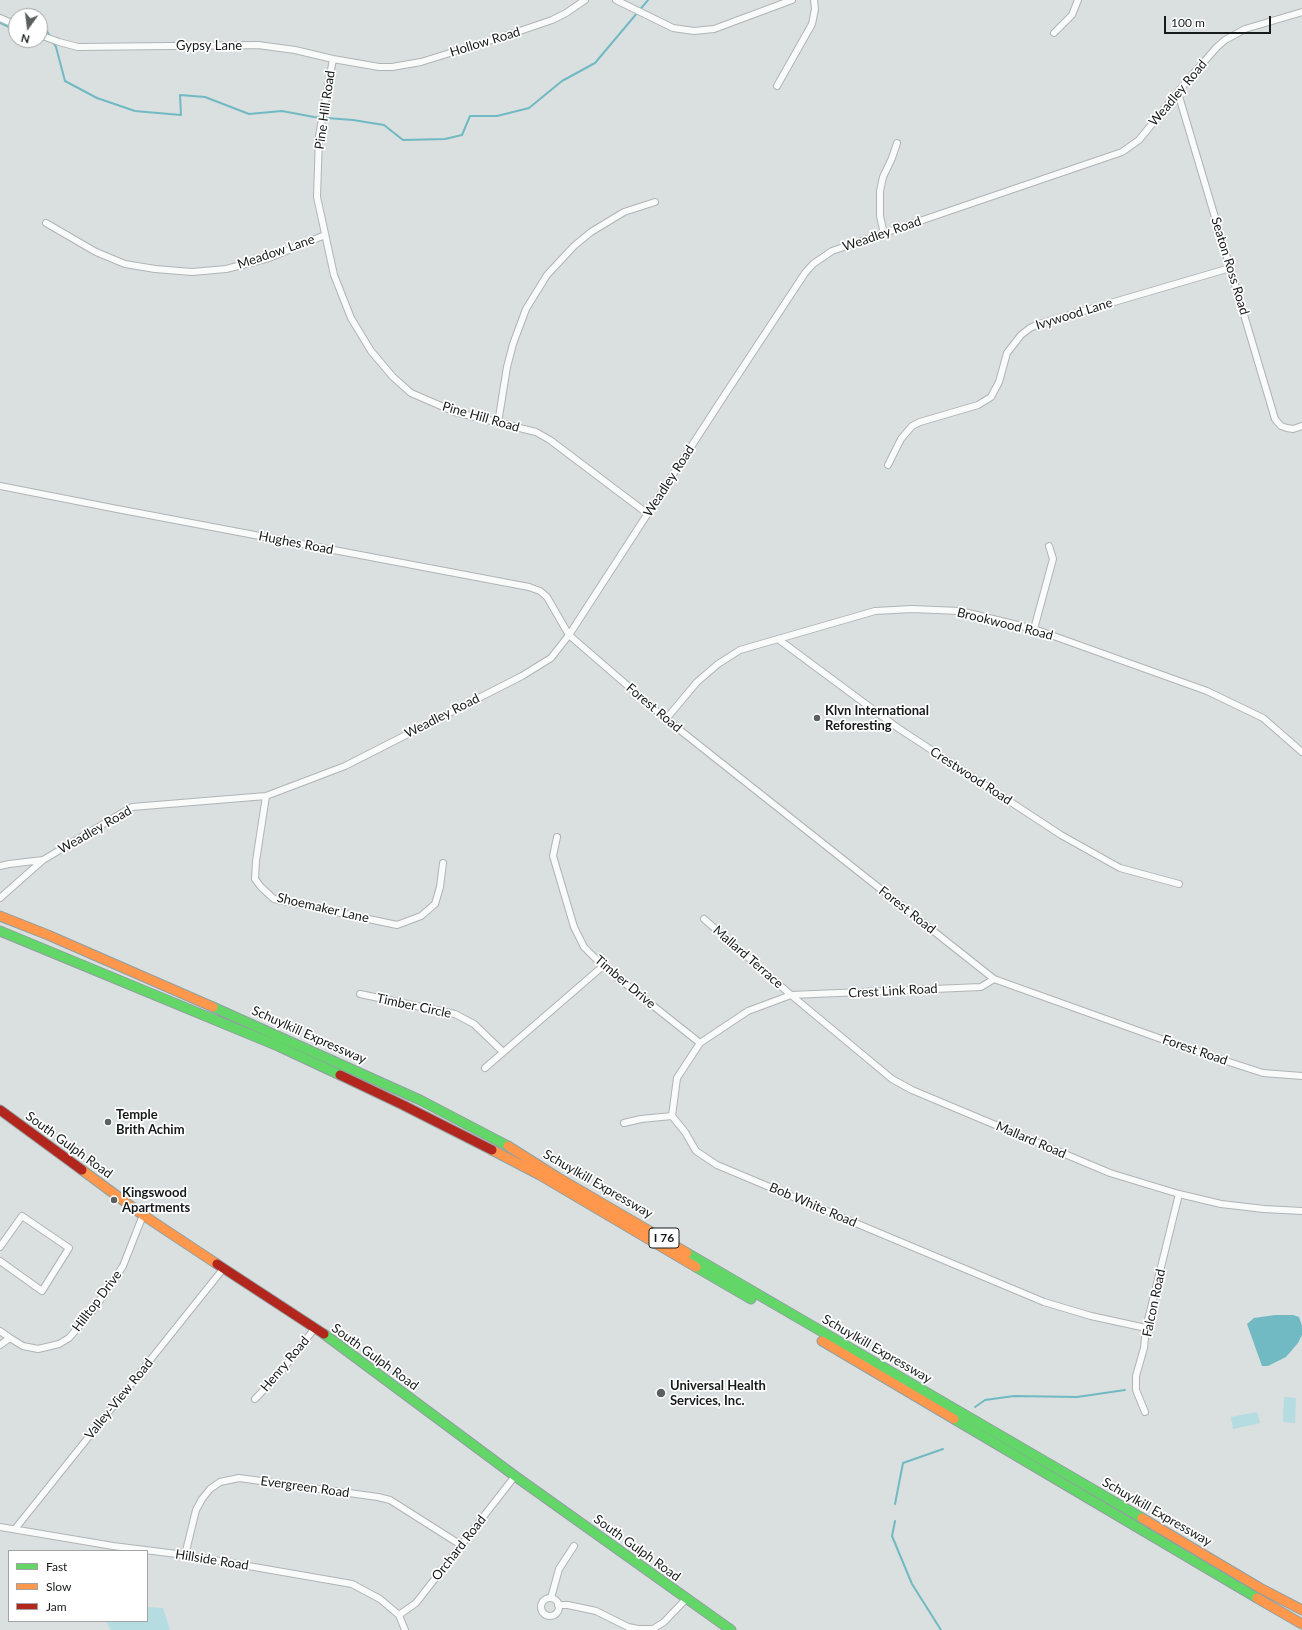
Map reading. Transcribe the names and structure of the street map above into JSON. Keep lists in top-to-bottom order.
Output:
{
  "streets": {
    "main road": ["Schuylkill Expressway", "South Gulph Road", "I 76"],
    "street": [
      "Hollow Road",
      "Gypsy Lane",
      "Weadley Road",
      "Pine Hill Road",
      "Meadow Lane",
      "Seaton Ross Road",
      "Ivywood Lane",
      "Hughes Road",
      "Brookwood Road",
      "Forest Road",
      "Crestwood Road",
      "Shoemaker Lane",
      "Mallard Terrace",
      "Timber Drive",
      "Crest Link Road",
      "Timber Circle",
      "Mallard Road",
      "Bob White Road",
      "Hilltop Drive",
      "Falcon Road",
      "Henry Road",
      "Valley-View Road",
      "Evergreen Road",
      "Orchard Road",
      "Hillside Road"
    ]
  },
  "crossings": [
    ["Hollow Road", "Gypsy Lane"],
    ["Gypsy Lane", "Pine Hill Road"],
    ["Weadley Road", "Pine Hill Road"],
    ["Weadley Road", "Seaton Ross Road"],
    ["Weadley Road", "Hughes Road"],
    ["Weadley Road", "Forest Road"],
    ["Weadley Road", "Shoemaker Lane"],
    ["Pine Hill Road", "Meadow Lane"],
    ["Seaton Ross Road", "Ivywood Lane"],
    ["Hughes Road", "Forest Road"],
    ["Brookwood Road", "Forest Road"],
    ["Brookwood Road", "Crestwood Road"],
    ["Forest Road", "Crest Link Road"],
    ["Mallard Terrace", "Crest Link Road"],
    ["Mallard Terrace", "Mallard Road"],
    ["Crest Link Road", "Mallard Road"],
    ["Mallard Road", "Falcon Road"],
    ["South Gulph Road", "Hilltop Drive"],
    ["South Gulph Road", "Henry Road"],
    ["South Gulph Road", "Valley-View Road"],
    ["South Gulph Road", "Orchard Road"],
    ["Bob White Road", "Falcon Road"],
    ["Valley-View Road", "Hillside Road"],
    ["Evergreen Road", "Orchard Road"],
    ["Evergreen Road", "Hillside Road"],
    ["Orchard Road", "Hillside Road"]
  ],
  "places": [
    "Klvn International Reforesting",
    "Temple Brith Achim",
    "Kingswood Apartments",
    "Universal Health Services, Inc."
  ],
  "legend": ["Fast", "Slow", "Jam"],
  "scale_bar": "100 m",
  "north": "bottom"
}
